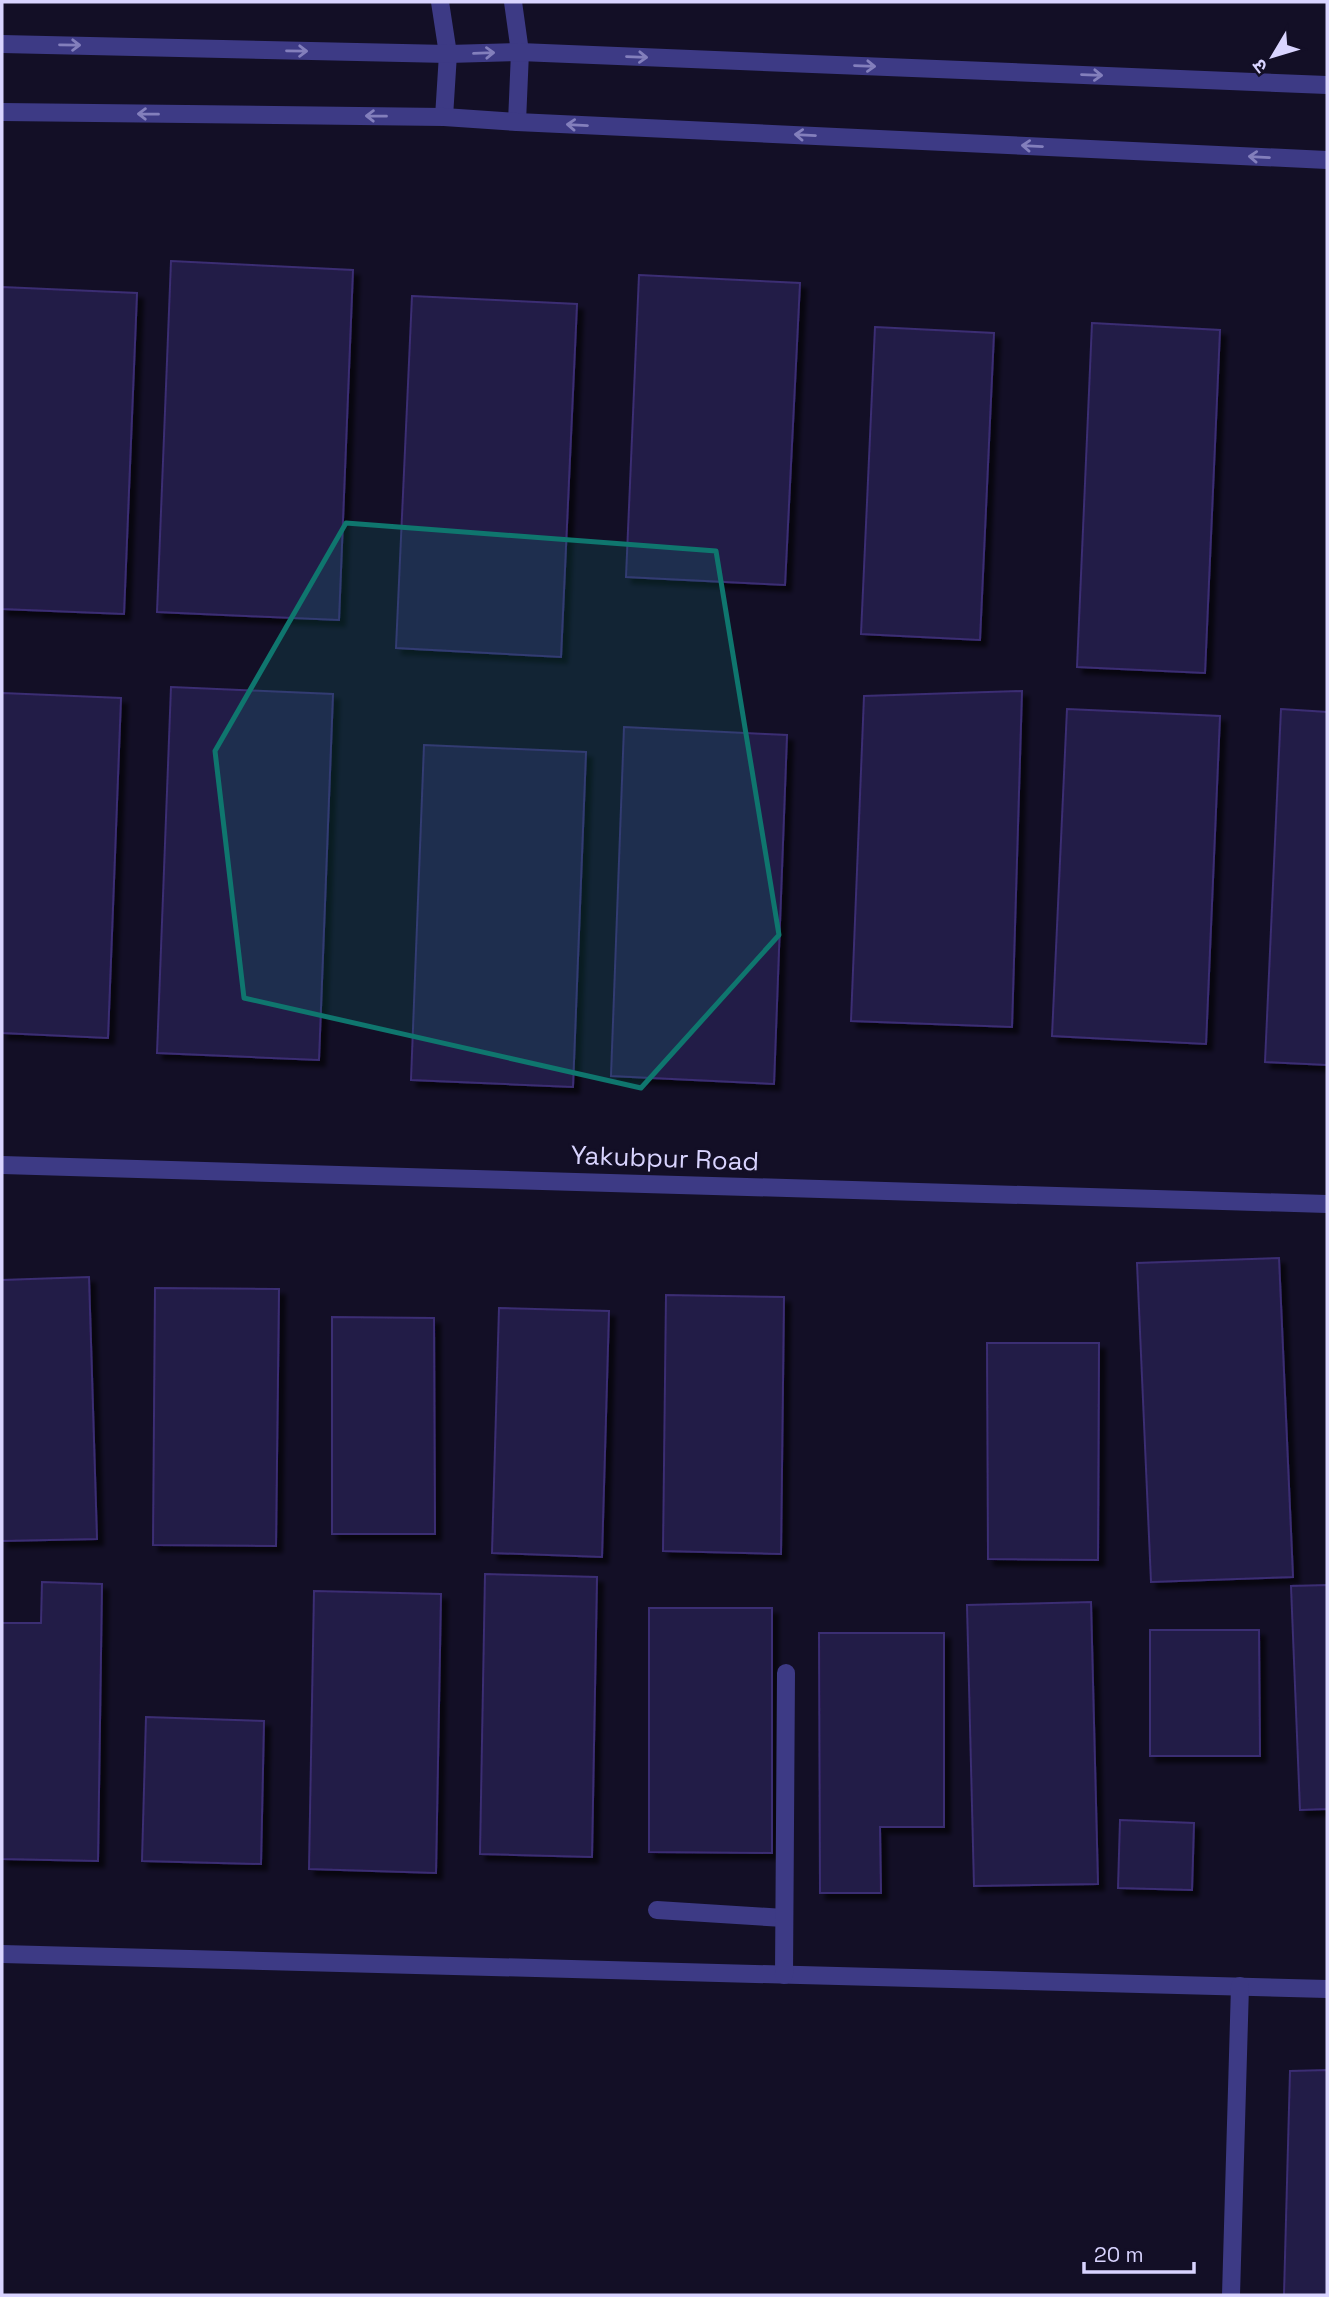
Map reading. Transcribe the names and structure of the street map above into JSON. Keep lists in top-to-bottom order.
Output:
{
  "streets": {
    "street": ["Yakubpur Road"]
  },
  "scale_bar": "20 m",
  "north": "bottom left"
}
